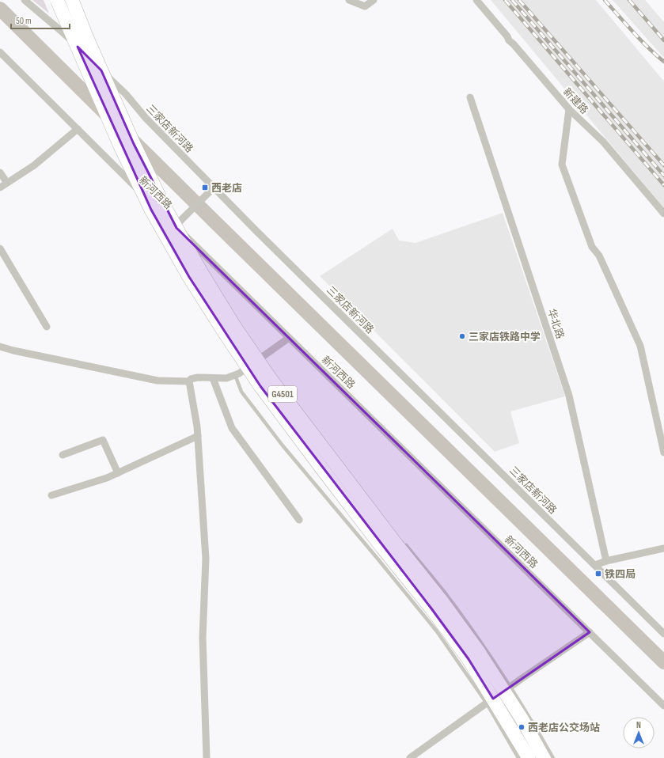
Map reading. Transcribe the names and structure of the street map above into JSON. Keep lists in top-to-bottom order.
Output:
{
  "streets": {
    "highway": ["G4501"],
    "street": [
      "新建路",
      "三家店新河路",
      "新河西路",
      "华北路"
    ]
  },
  "places": {
    "transit": ["西老店", "铁四局"],
    "other": ["三家店铁路中学", "西老店公交场站"]
  },
  "scale_bar": "50 m",
  "north": "top"
}
